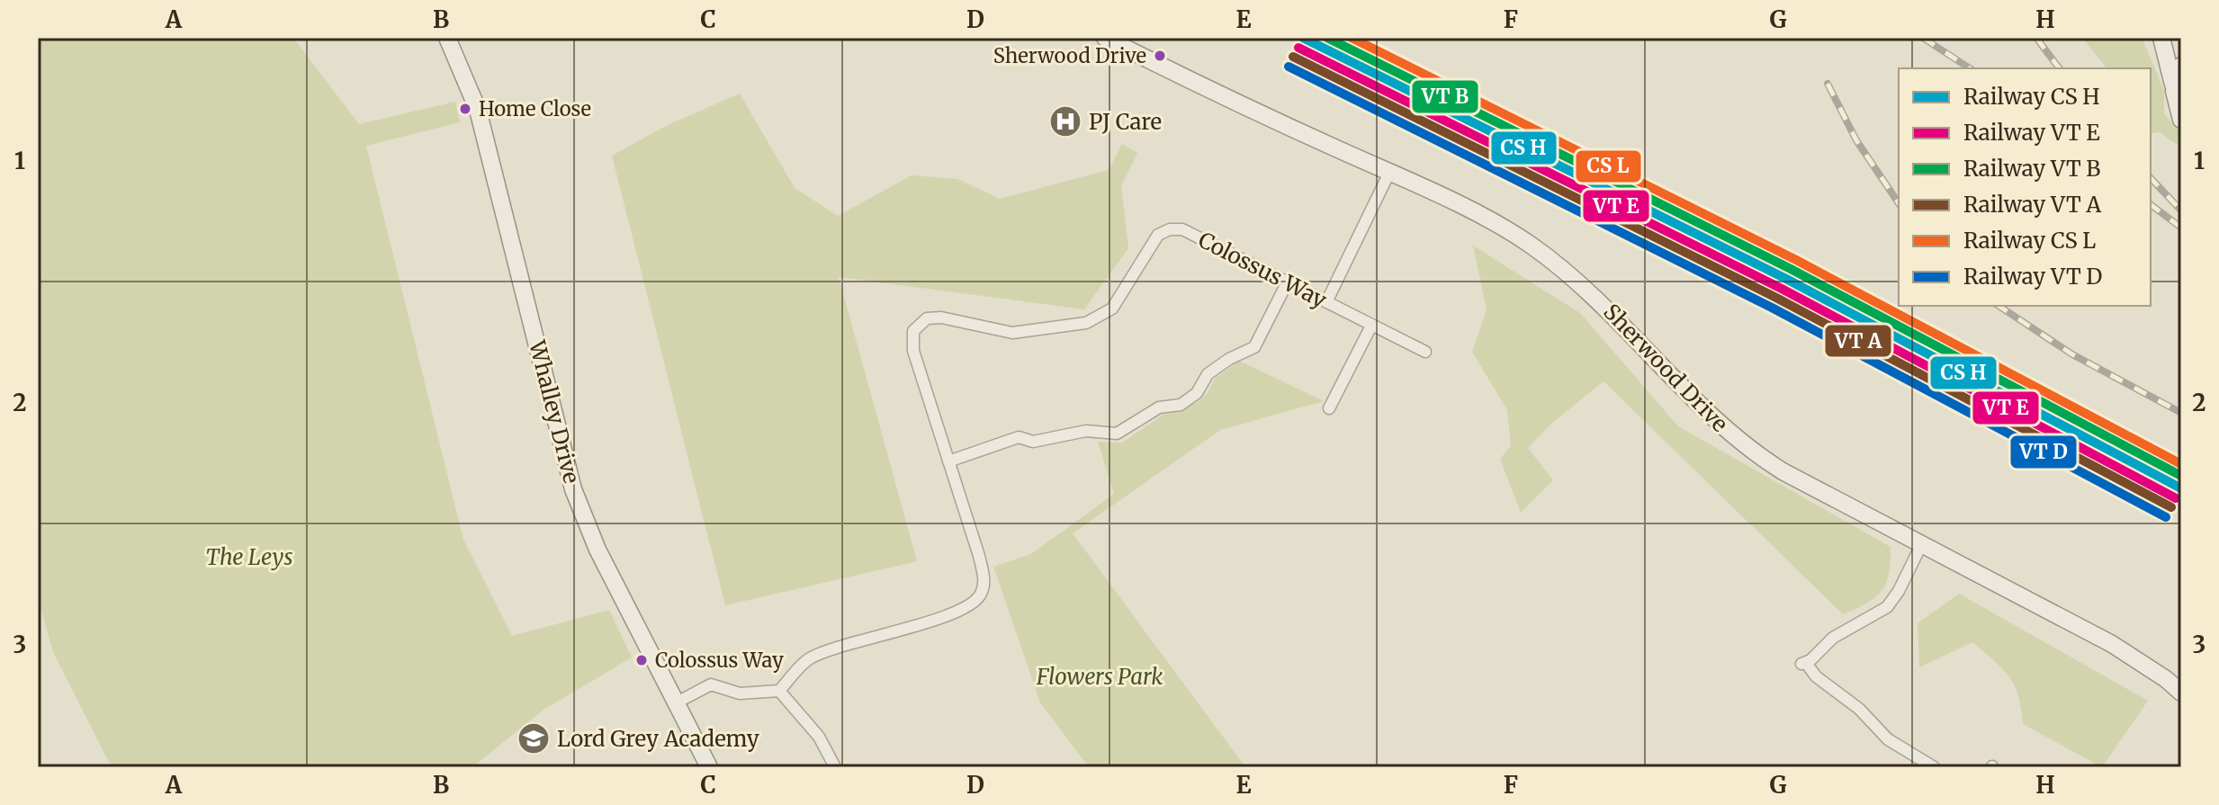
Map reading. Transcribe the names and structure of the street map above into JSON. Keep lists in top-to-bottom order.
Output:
{
  "streets": {
    "street": ["Colossus Way", "Sherwood Drive", "Whalley Drive"]
  },
  "parks": ["The Leys", "Flowers Park"],
  "places": {
    "other": ["Sherwood Drive", "Home Close", "Colossus Way"],
    "hospital": ["PJ Care"],
    "school or university": ["Lord Grey Academy"]
  },
  "legend": [
    "Railway CS H",
    "Railway VT E",
    "Railway VT B",
    "Railway VT A",
    "Railway CS L",
    "Railway VT D"
  ],
  "grid": {
    "columns": [
      "A",
      "B",
      "C",
      "D",
      "E",
      "F",
      "G",
      "H"
    ],
    "rows": ["1", "2", "3"]
  }
}
